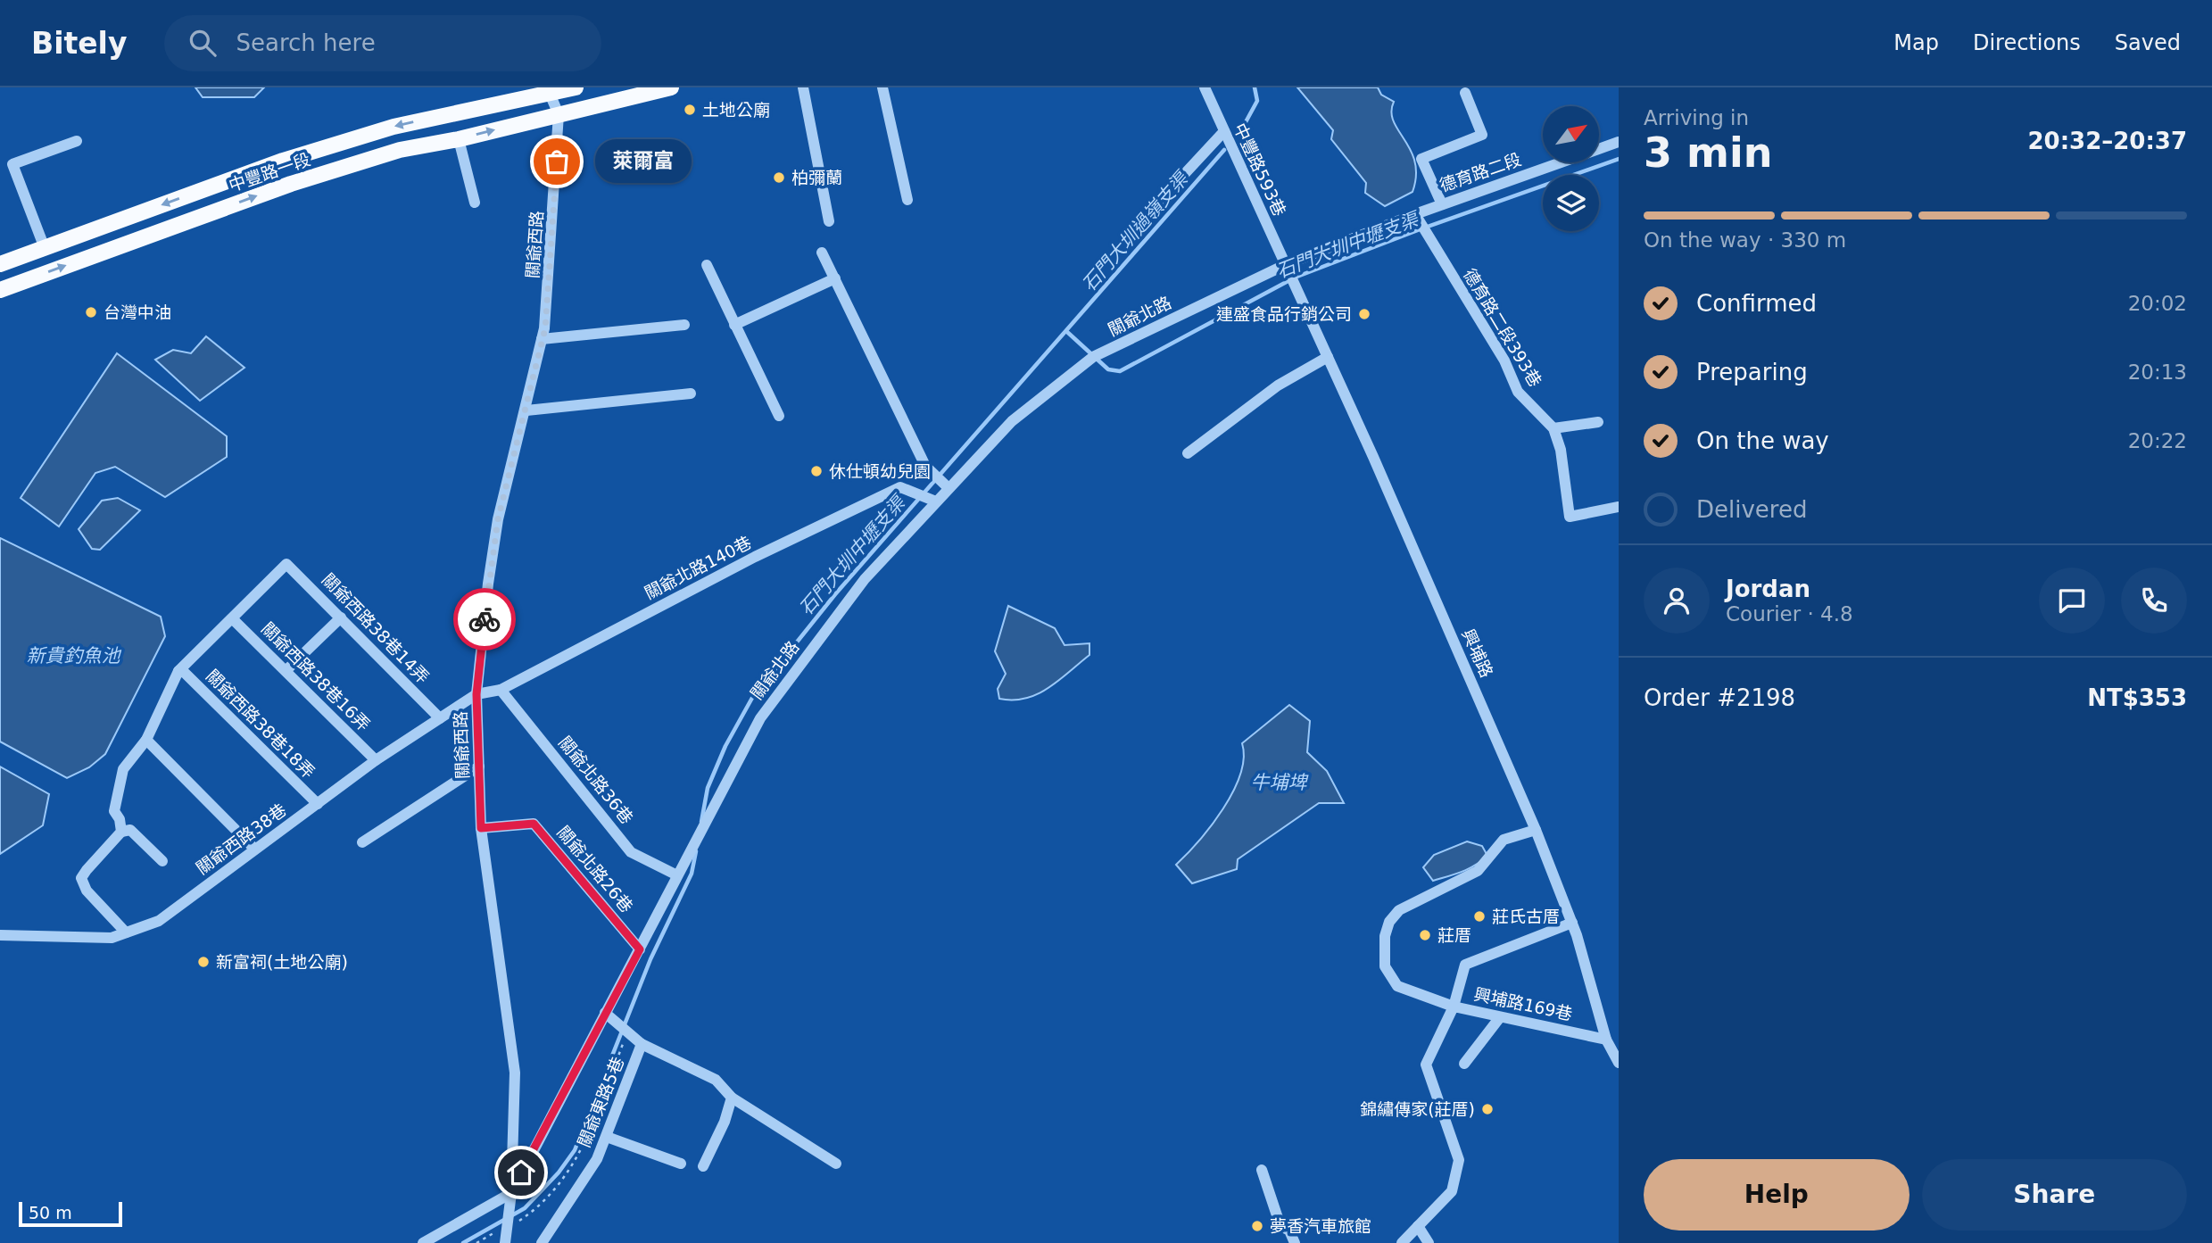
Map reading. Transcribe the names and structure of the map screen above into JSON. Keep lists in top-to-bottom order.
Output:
{
  "streets": {
    "main road": ["中豐路一段"],
    "street": [
      "中豐路593巷",
      "德育路二段",
      "關爺西路",
      "關爺北路",
      "德育路二段393巷",
      "關爺北路140巷",
      "關爺西路38巷14弄",
      "興埔路",
      "關爺西路38巷16弄",
      "關爺西路38巷18弄",
      "關爺北路36巷",
      "關爺西路38巷",
      "關爺北路26巷",
      "興埔路169巷",
      "關爺東路5巷"
    ]
  },
  "crossings": [
    ["中豐路593巷", "德育路二段"],
    ["中豐路593巷", "關爺北路"],
    ["中豐路593巷", "興埔路"],
    ["中豐路一段", "關爺西路"],
    ["德育路二段", "關爺北路"],
    ["德育路二段", "德育路二段393巷"],
    ["德育路二段", "興埔路"],
    ["關爺西路", "關爺北路"],
    ["關爺西路", "關爺北路140巷"],
    ["關爺西路", "關爺西路38巷"],
    ["關爺西路", "關爺北路26巷"],
    ["關爺北路", "關爺北路140巷"],
    ["關爺北路", "興埔路"],
    ["關爺北路", "關爺北路36巷"],
    ["關爺北路", "關爺北路26巷"],
    ["關爺北路", "關爺東路5巷"],
    ["關爺北路140巷", "關爺北路36巷"],
    ["關爺北路140巷", "關爺西路38巷"],
    ["關爺西路38巷14弄", "關爺西路38巷16弄"],
    ["關爺西路38巷14弄", "關爺西路38巷"],
    ["興埔路", "興埔路169巷"],
    ["關爺西路38巷16弄", "關爺西路38巷"],
    ["關爺西路38巷18弄", "關爺西路38巷"]
  ],
  "water": [
    "石門大圳過嶺支渠",
    "石門大圳中壢支渠",
    "新貴釣魚池",
    "牛埔埤"
  ],
  "places": [
    "土地公廟",
    "萊爾富",
    "柏彌蘭",
    "台灣中油",
    "連盛食品行銷公司",
    "休仕頓幼兒園",
    "莊氏古厝",
    "莊厝",
    "新富祠(土地公廟)",
    "錦繡傳家(莊厝)",
    "夢香汽車旅館"
  ],
  "scale_bar": "50 m",
  "north": "top right",
  "page": {
    "header": "Bitely",
    "search": "Search here",
    "nav": ["Map", "Directions", "Saved"],
    "heading": ["3 min", "Arriving in", "20:32–20:37"],
    "panel": [
      "Jordan",
      "Courier · 4.8",
      "Order #2198",
      "NT$353"
    ],
    "bubble": "萊爾富",
    "bar": "On the way · 330 m",
    "list": [
      ["Confirmed", "20:02"],
      ["Preparing", "20:13"],
      ["On the way", "20:22"],
      "Delivered"
    ],
    "buttons": ["Help", "Share"],
    "scale": "50 m"
  }
}
